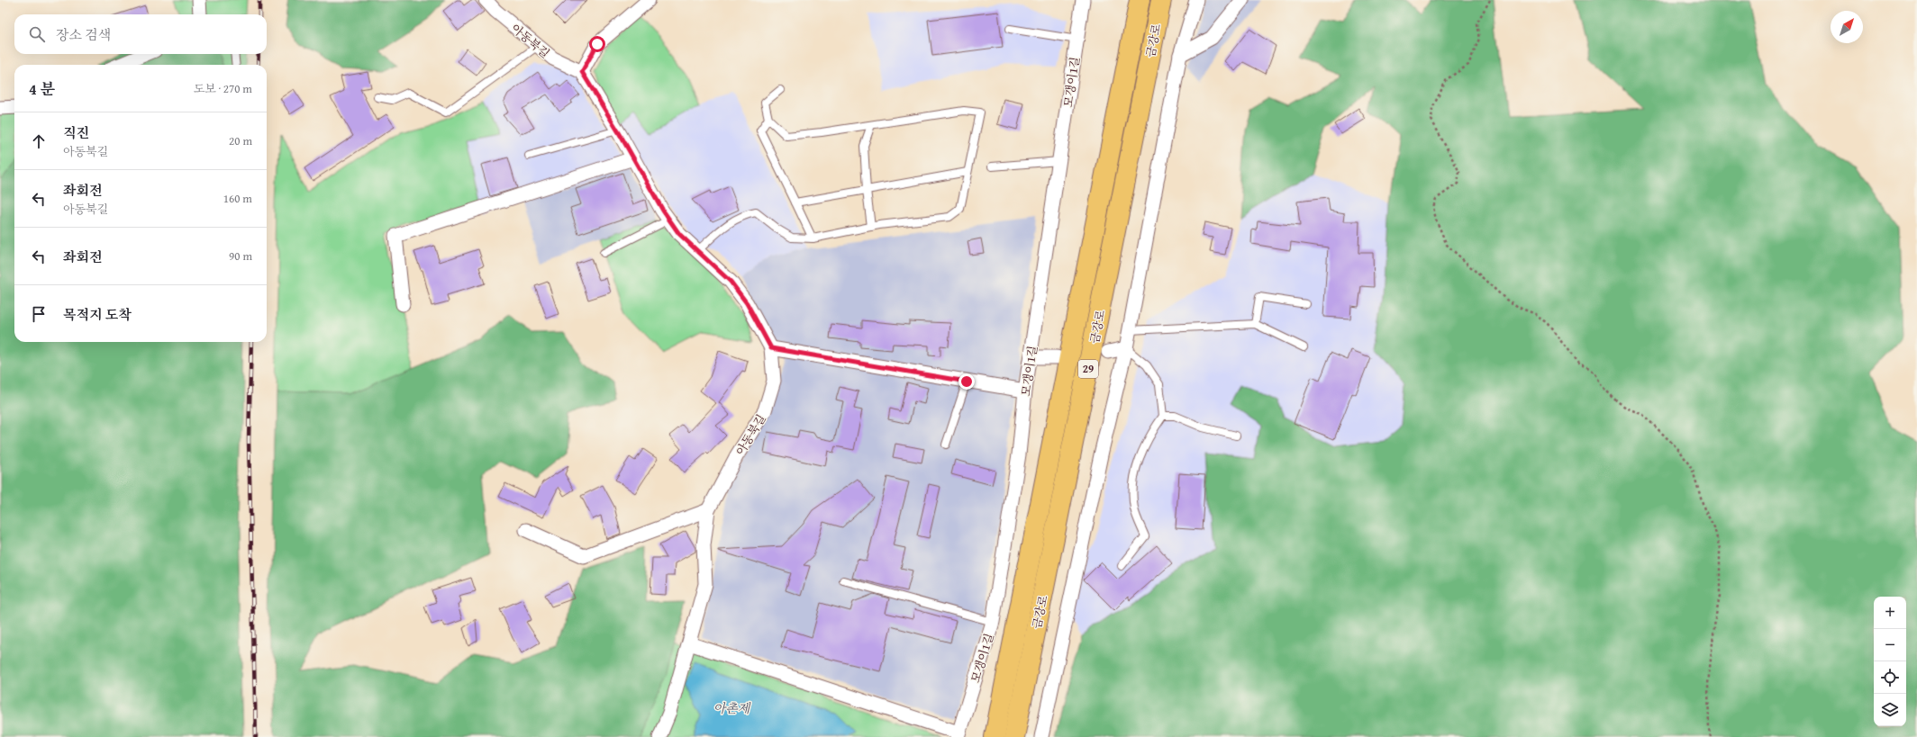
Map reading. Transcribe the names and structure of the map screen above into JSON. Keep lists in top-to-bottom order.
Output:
{
  "streets": {
    "highway": ["금강로", "29"],
    "street": ["아동북길", "모갱이1길"]
  },
  "water": ["아촌제"],
  "north": "top right",
  "page": {
    "search": "장소 검색",
    "heading": ["4 분", "도보 · 270 m"],
    "list": [
      ["직진", "아동북길", "20 m"],
      ["좌회전", "아동북길", "160 m"],
      ["좌회전", "90 m"],
      "목적지 도착"
    ],
    "map_buttons": ["+", "−"]
  }
}
